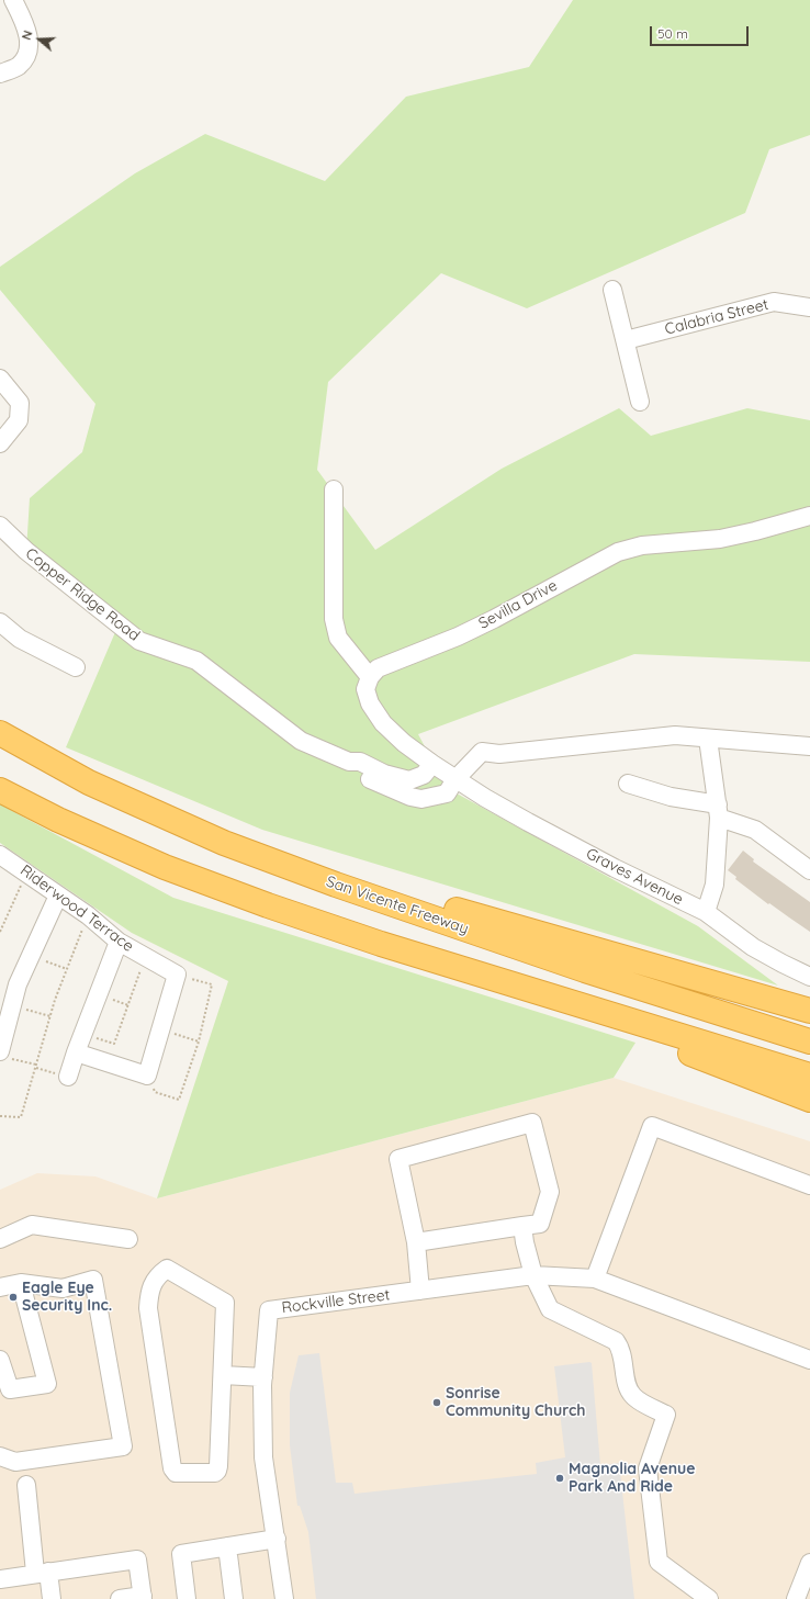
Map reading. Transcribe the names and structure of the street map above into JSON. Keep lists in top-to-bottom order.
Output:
{
  "streets": {
    "highway": ["San Vicente Freeway"],
    "street": [
      "Calabria Street",
      "Copper Ridge Road",
      "Sevilla Drive",
      "Graves Avenue",
      "Riderwood Terrace",
      "Rockville Street"
    ]
  },
  "crossings": [
    ["Copper Ridge Road", "Graves Avenue"]
  ],
  "places": ["Eagle Eye Security Inc.", "Sonrise Community Church", "Magnolia Avenue Park And Ride"],
  "scale_bar": "50 m",
  "north": "left"
}
